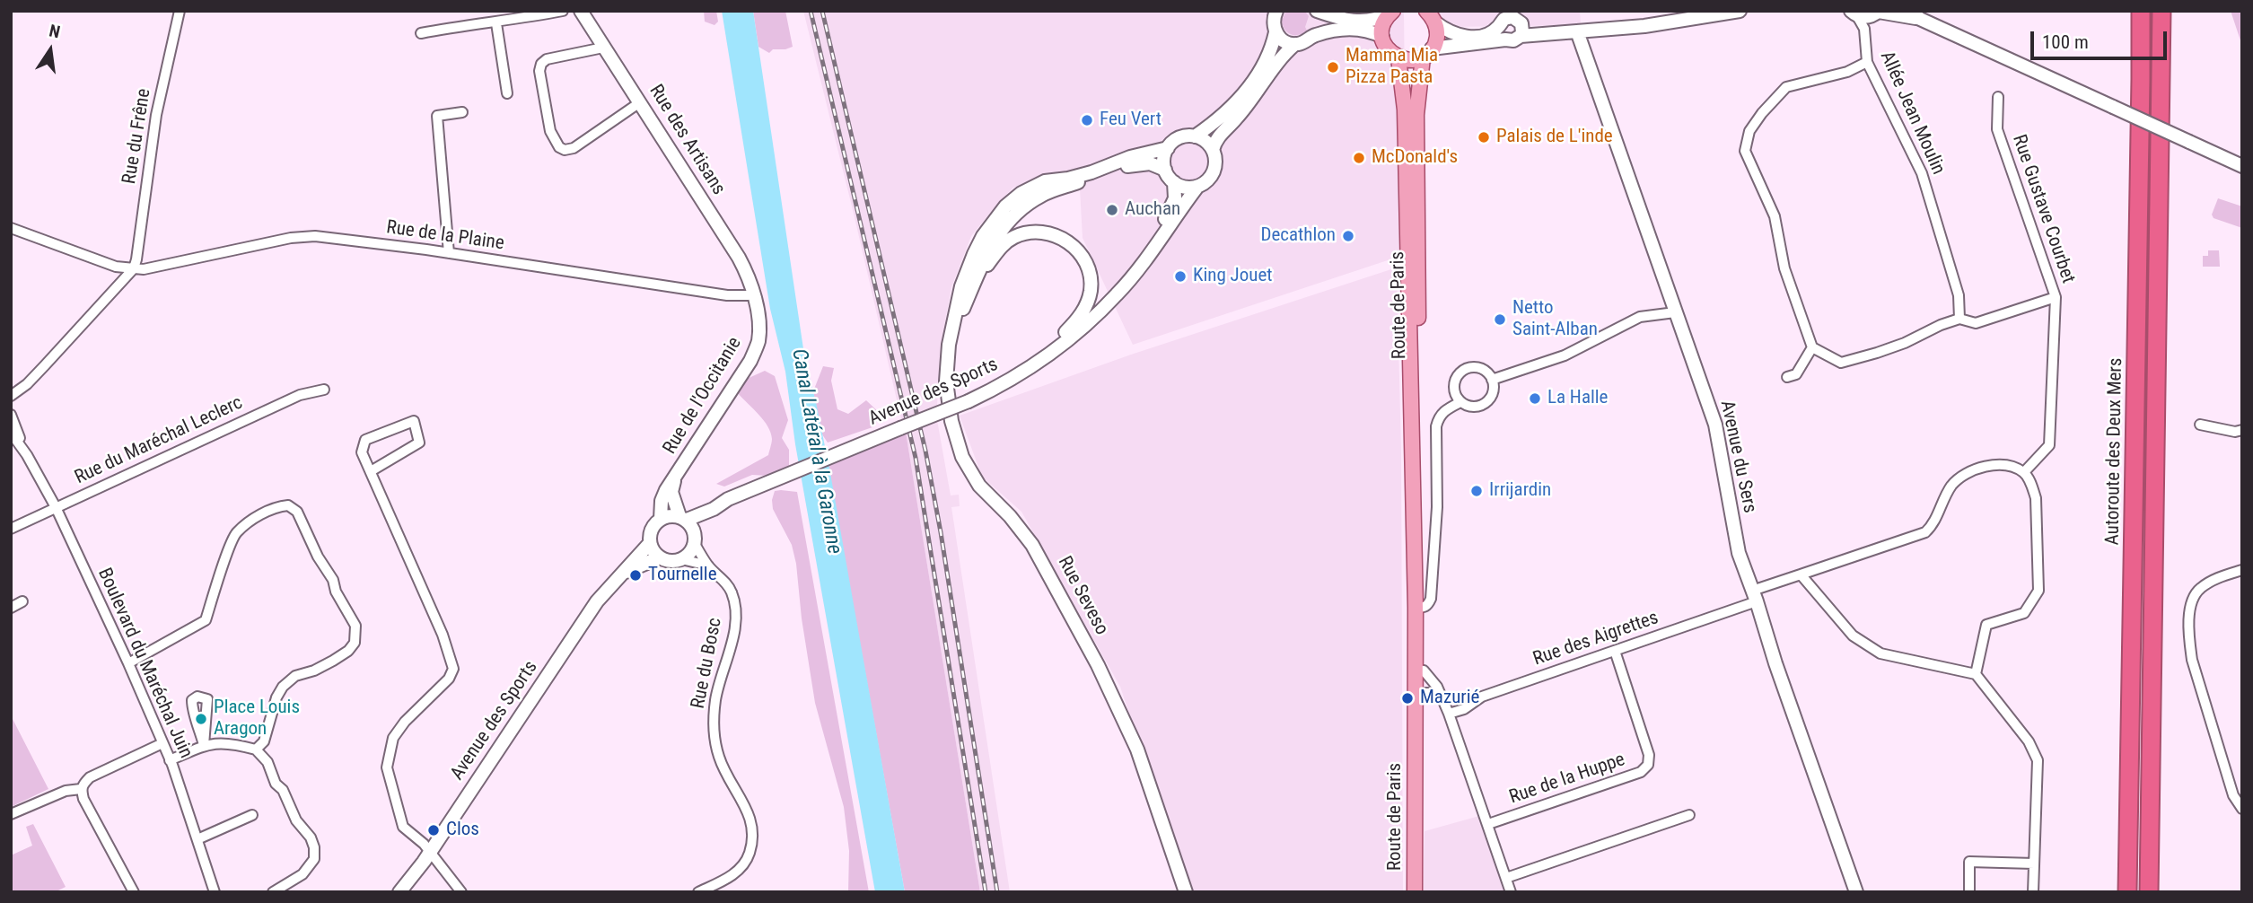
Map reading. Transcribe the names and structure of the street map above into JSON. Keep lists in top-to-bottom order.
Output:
{
  "streets": {
    "highway": ["Autoroute des Deux Mers"],
    "main road": [
      "Rue des Artisans",
      "Route de Paris",
      "Avenue des Sports",
      "Rue de l'Occitanie",
      "Avenue du Sers",
      "Rue Seveso"
    ],
    "street": [
      "Allée Jean Moulin",
      "Rue du Frêne",
      "Rue Gustave Courbet",
      "Rue de la Plaine",
      "Rue du Maréchal Leclerc",
      "Rue des Aigrettes",
      "Boulevard du Maréchal Juin",
      "Rue du Bosc",
      "Rue de la Huppe"
    ]
  },
  "crossings": [
    ["Rue du Frêne", "Rue de la Plaine"],
    ["Rue des Artisans", "Rue de la Plaine"],
    ["Rue des Artisans", "Rue de l'Occitanie"],
    ["Rue Gustave Courbet", "Rue des Aigrettes"],
    ["Rue de la Plaine", "Rue de l'Occitanie"],
    ["Avenue des Sports", "Rue de l'Occitanie"],
    ["Avenue des Sports", "Rue Seveso"],
    ["Avenue des Sports", "Rue du Bosc"],
    ["Rue de l'Occitanie", "Rue du Bosc"],
    ["Rue du Maréchal Leclerc", "Boulevard du Maréchal Juin"],
    ["Avenue du Sers", "Rue des Aigrettes"],
    ["Rue des Aigrettes", "Rue de la Huppe"]
  ],
  "water": ["Canal Latéral à la Garonne"],
  "places": [
    "Mamma Mia Pizza Pasta",
    "Feu Vert",
    "Palais de L'inde",
    "McDonald's",
    "Auchan",
    "Decathlon",
    "King Jouet",
    "Netto Saint-Alban",
    "La Halle",
    "Irrijardin",
    "Tournelle",
    "Mazurié",
    "Place Louis Aragon",
    "Clos"
  ],
  "scale_bar": "100 m",
  "north": "top"
}
